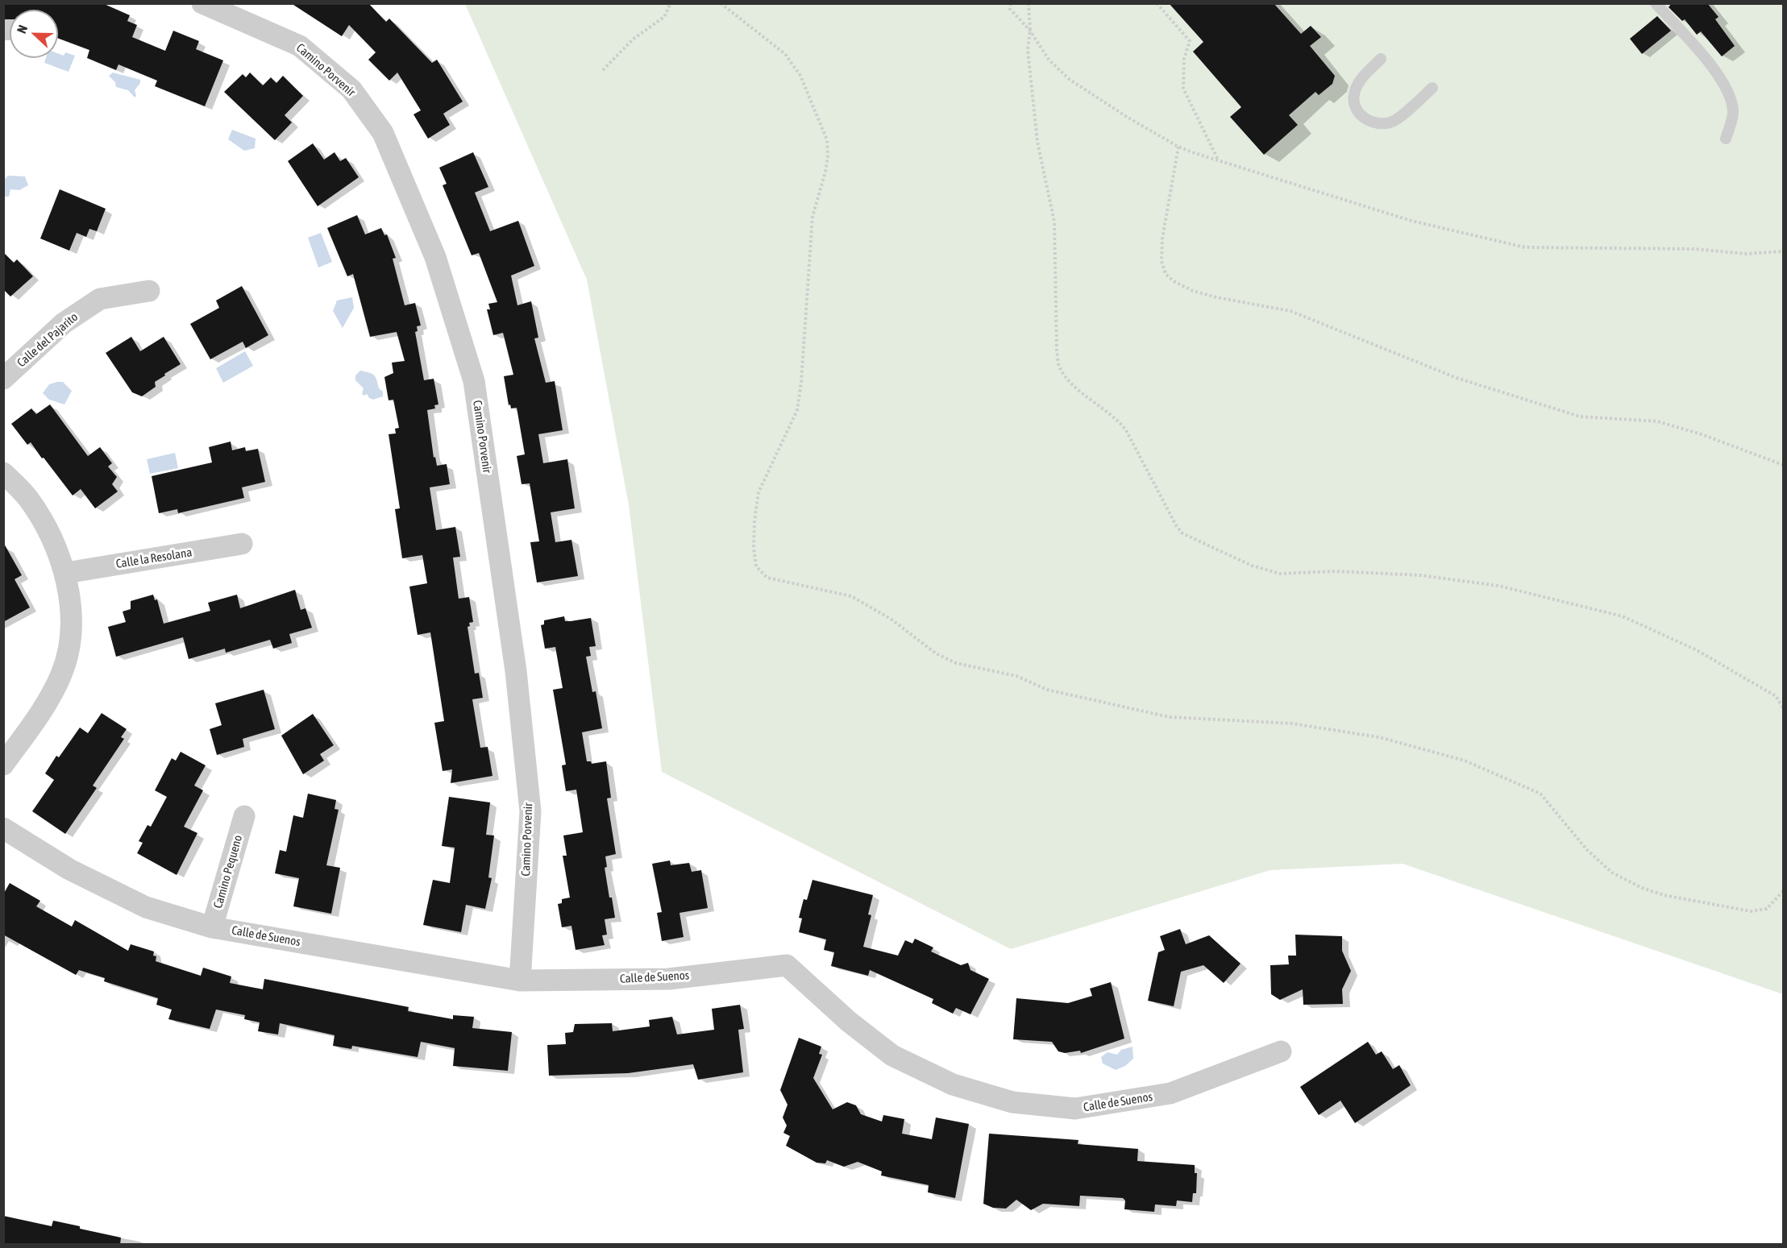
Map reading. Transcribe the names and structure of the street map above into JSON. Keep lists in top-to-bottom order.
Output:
{
  "streets": {
    "street": [
      "Camino Porvenir",
      "Calle del Pajarito",
      "Calle la Resolana",
      "Camino Pequeno",
      "Calle de Suenos"
    ]
  },
  "crossings": [
    ["Camino Porvenir", "Calle de Suenos"],
    ["Camino Pequeno", "Calle de Suenos"]
  ],
  "north": "left"
}
